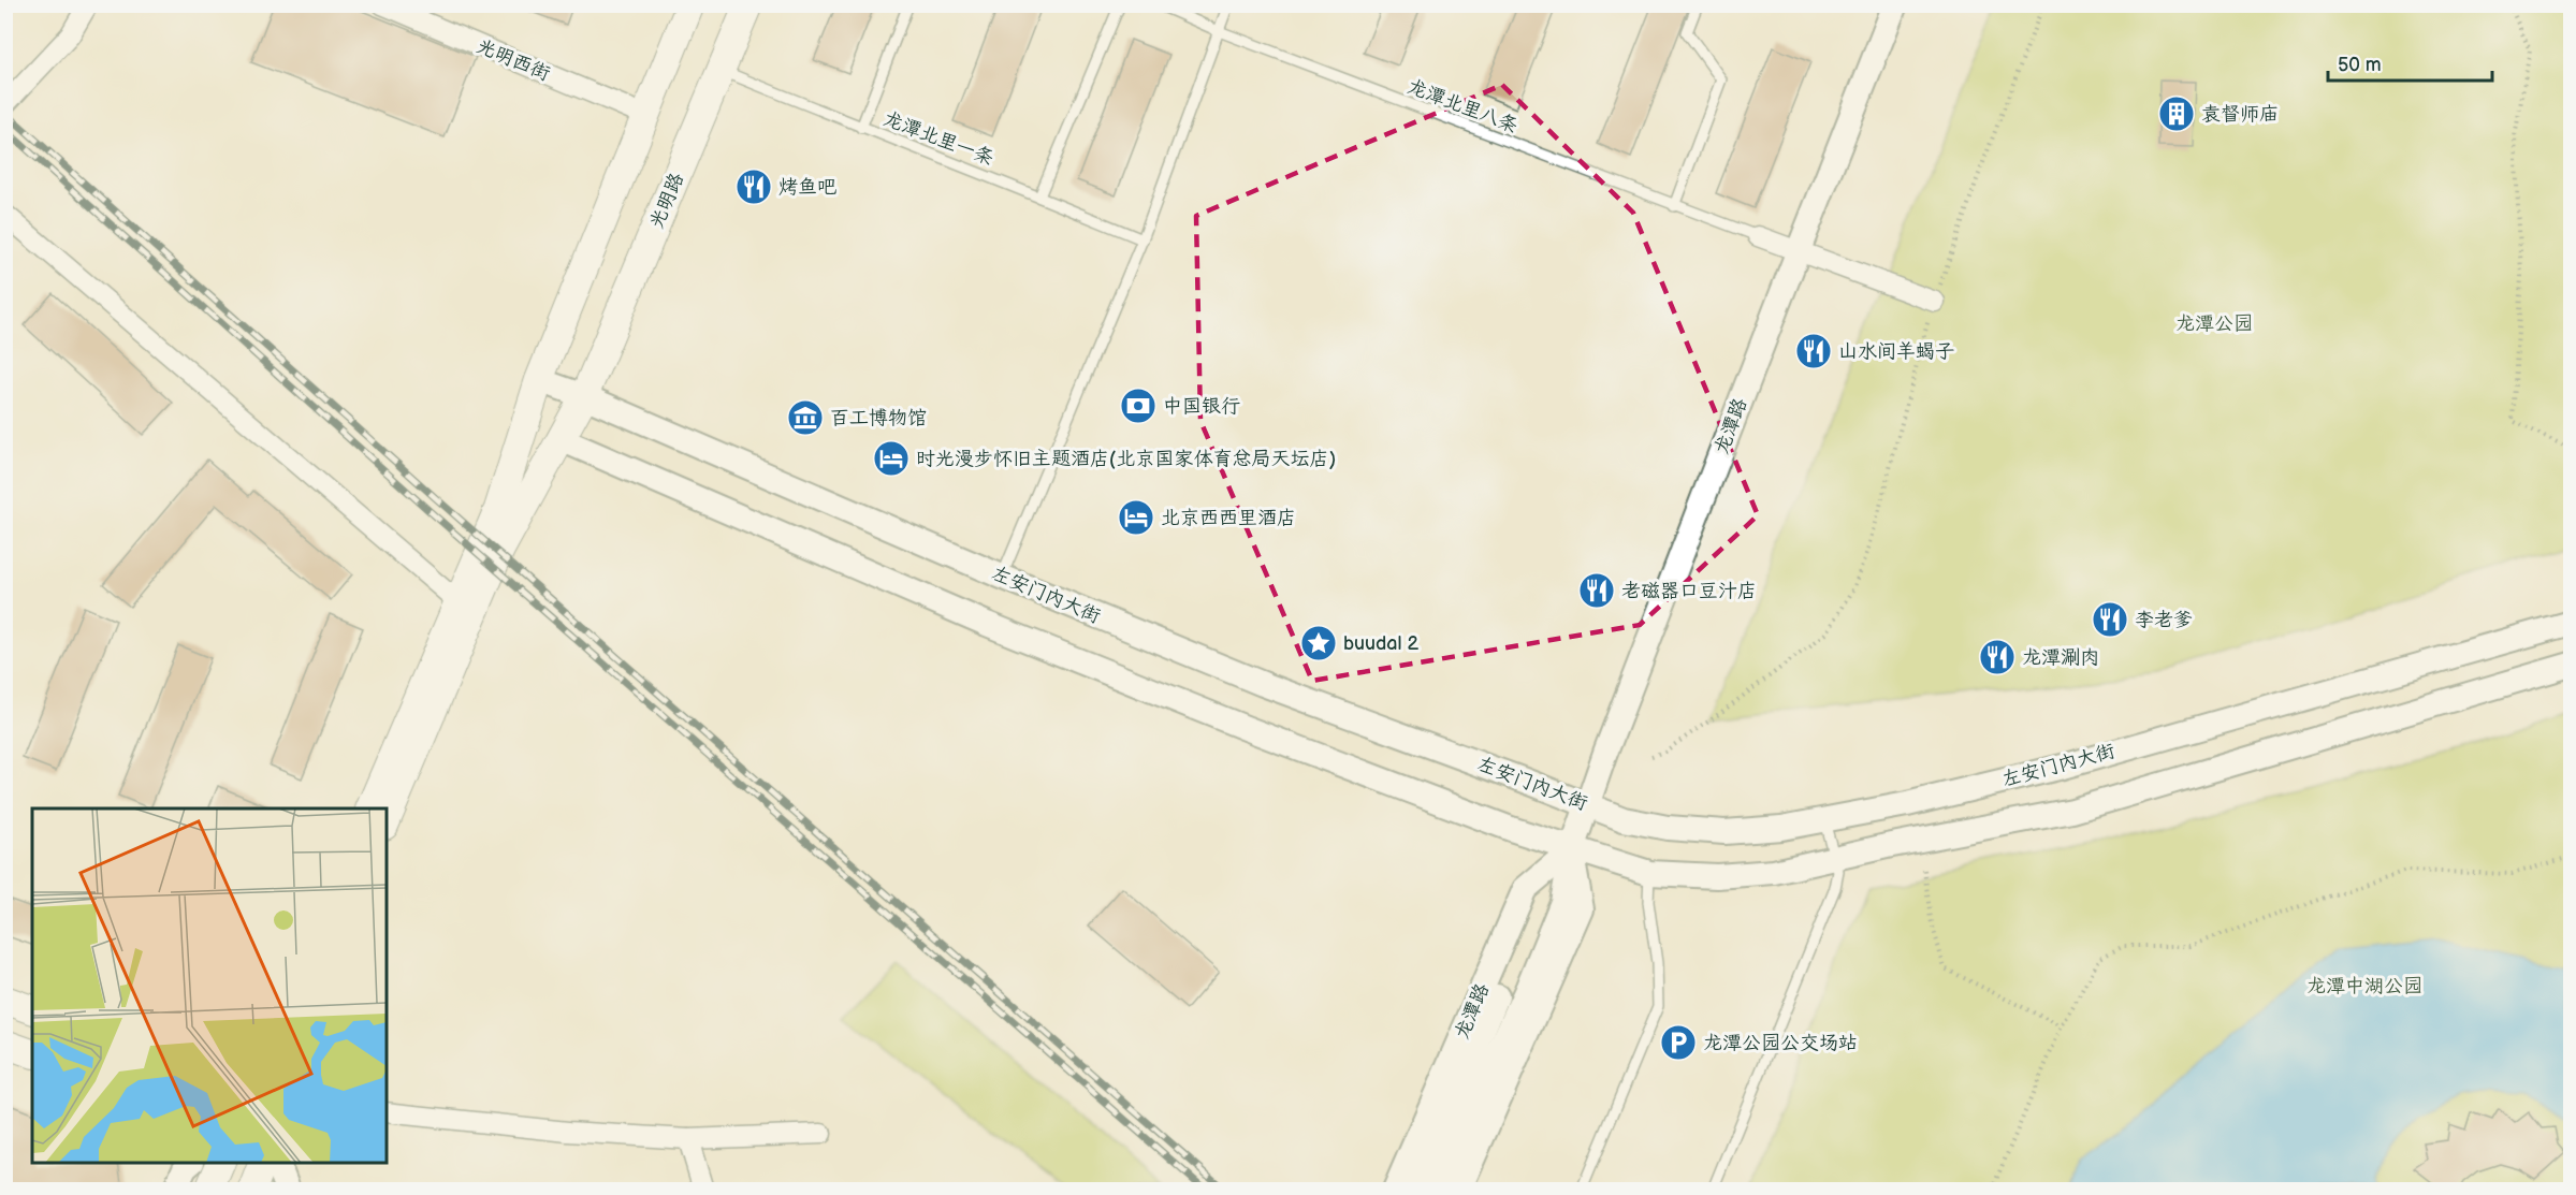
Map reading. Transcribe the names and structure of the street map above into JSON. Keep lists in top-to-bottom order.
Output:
{
  "streets": {
    "main road": ["光明路"],
    "street": ["光明西街", "龙潭路", "左安门内大街"],
    "lane": ["龙潭北里八条", "龙潭北里一条"]
  },
  "crossings": [
    ["龙潭北里一条", "光明路"],
    ["光明路", "左安门内大街"],
    ["龙潭路", "左安门内大街"]
  ],
  "parks": ["龙潭公园", "龙潭中湖公园"],
  "places": {
    "building": ["袁督师庙"],
    "restaurant": [
      "烤鱼吧",
      "山水间羊蝎子",
      "老磁器口豆汁店",
      "李老爹",
      "龙潭涮肉"
    ],
    "bank": ["中国银行"],
    "museum": ["百工博物馆"],
    "hotel": ["时光漫步怀旧主题酒店(北京国家体育总局天坛店)", "北京西西里酒店"],
    "place": ["buudal 2"],
    "parking": ["龙潭公园公交场站"]
  },
  "scale_bar": "50 m"
}
